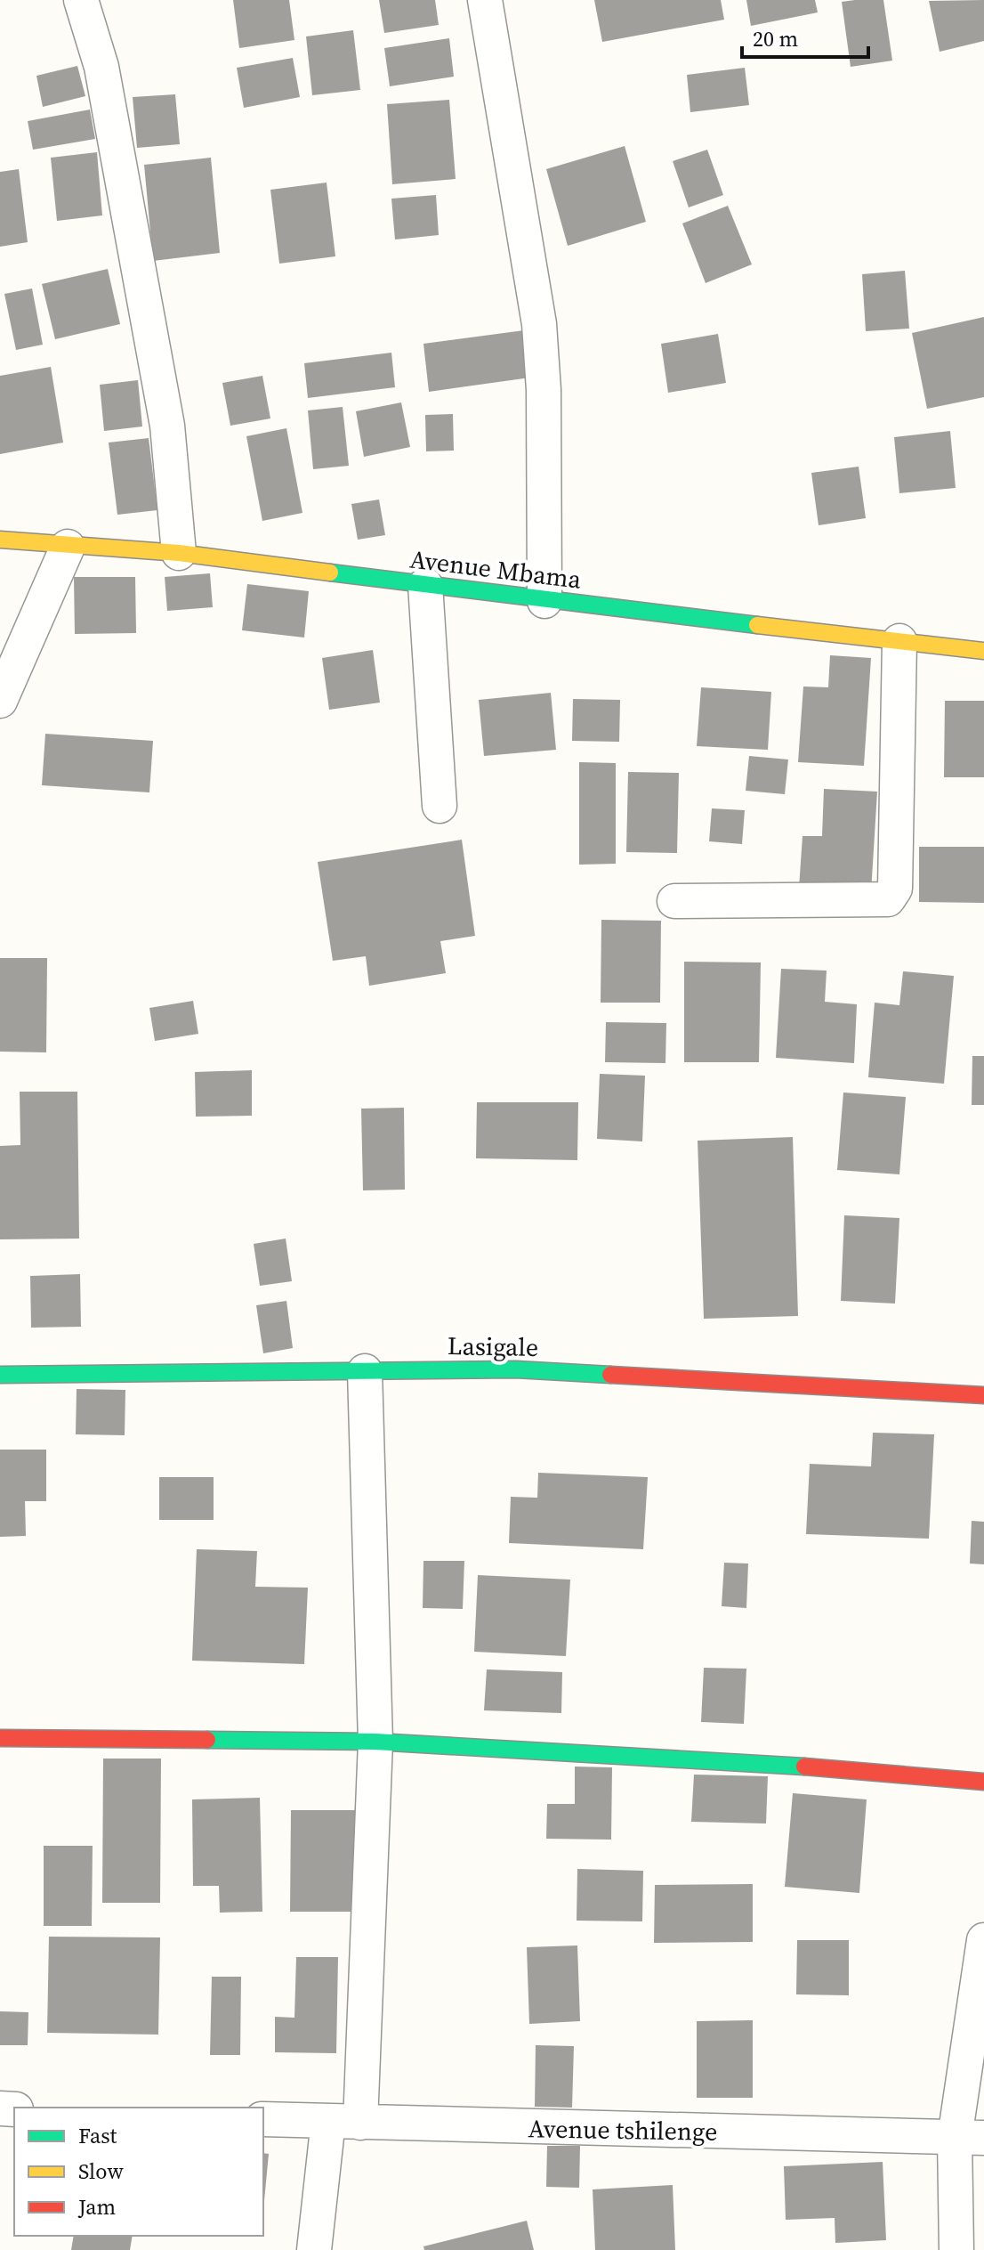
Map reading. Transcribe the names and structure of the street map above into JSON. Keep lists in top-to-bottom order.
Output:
{
  "streets": {
    "street": ["Avenue Mbama", "Lasigale", "Avenue tshilenge"]
  },
  "legend": ["Fast", "Slow", "Jam"],
  "scale_bar": "20 m"
}
